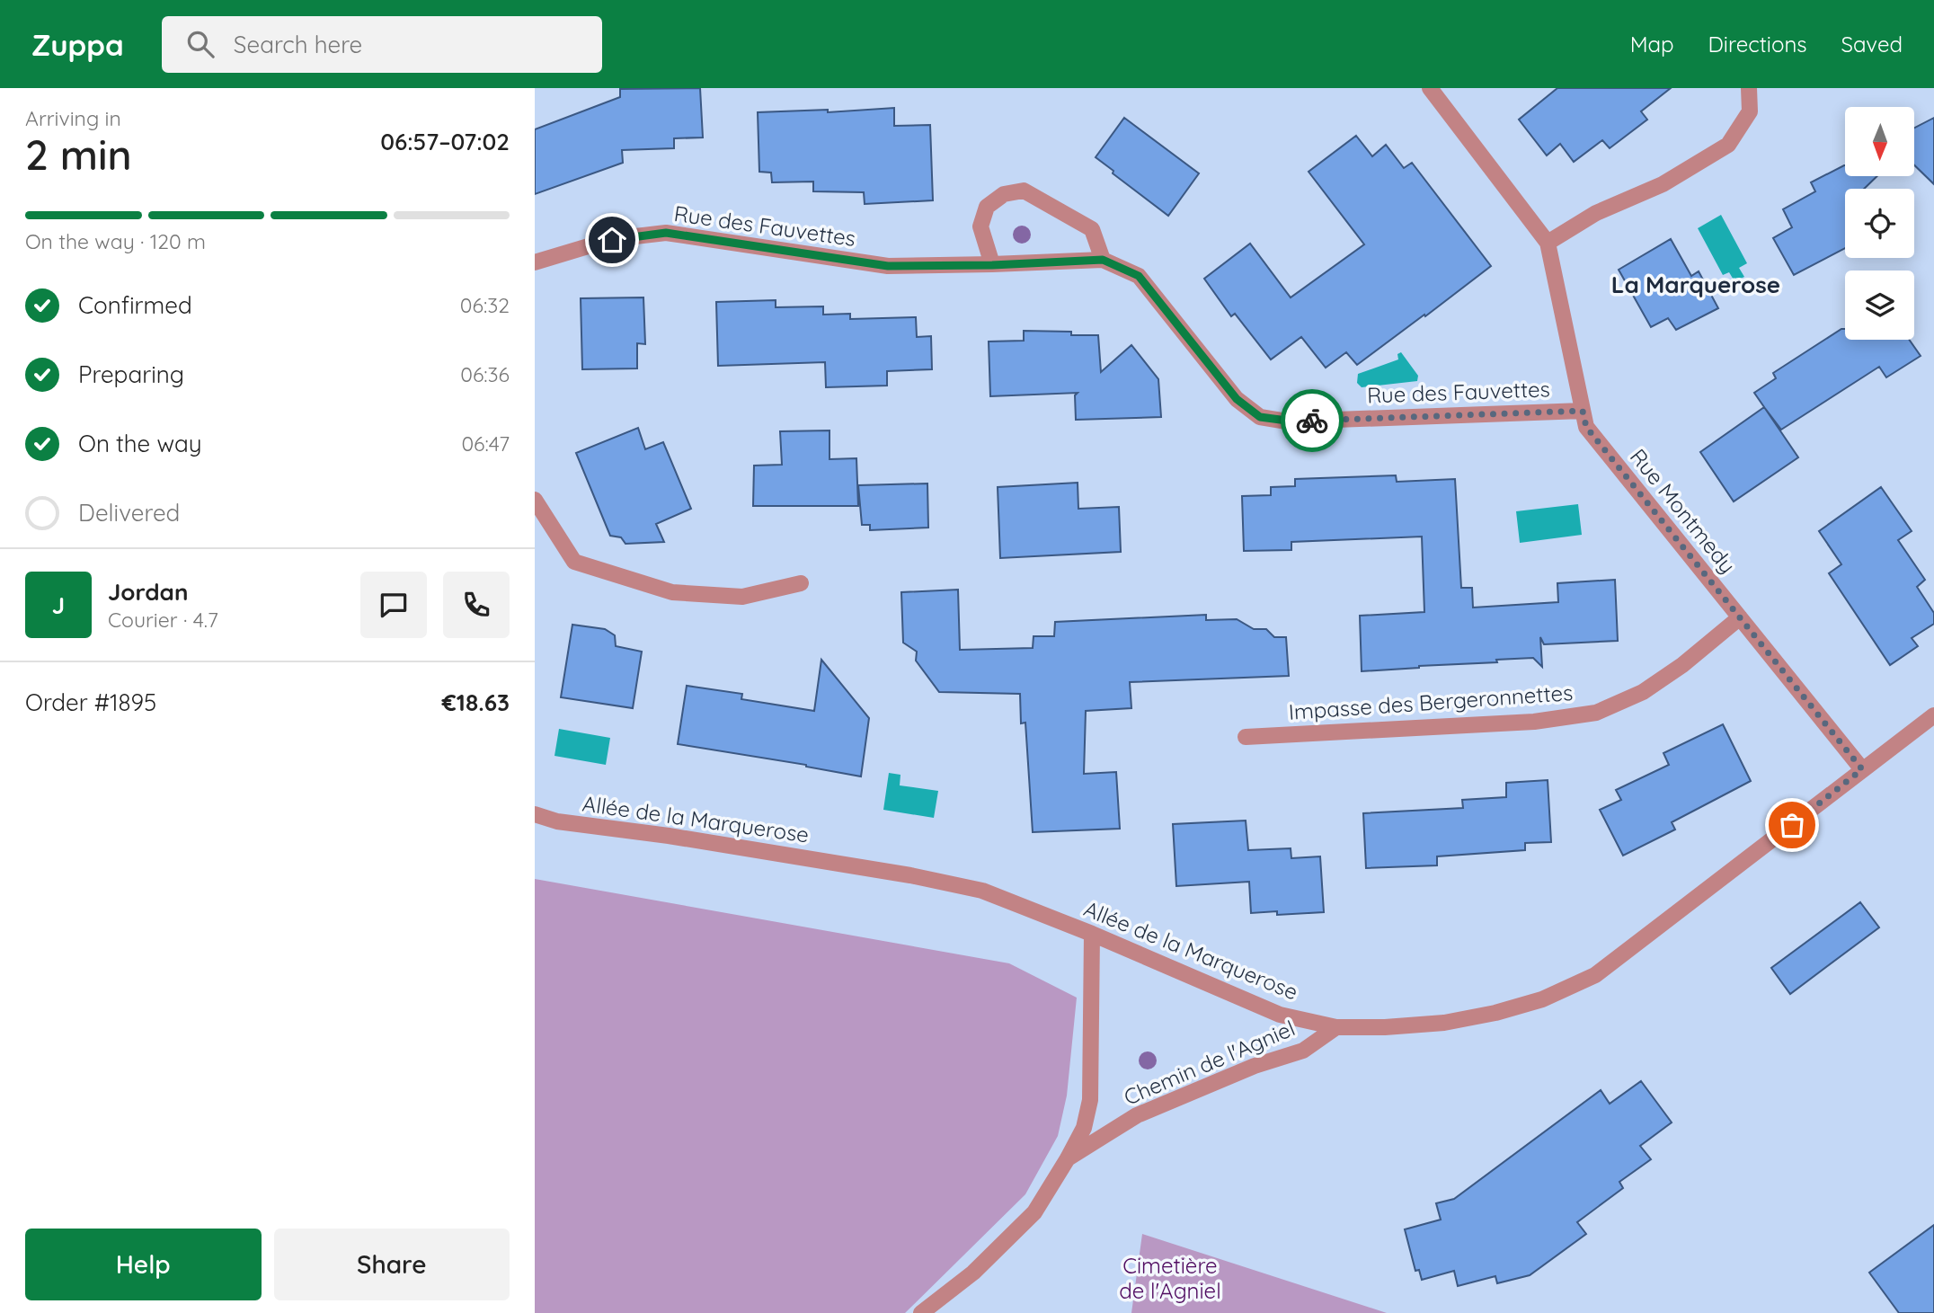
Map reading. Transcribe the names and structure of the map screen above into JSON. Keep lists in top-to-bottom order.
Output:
{
  "streets": {
    "street": [
      "Rue des Fauvettes",
      "Rue Montmedy",
      "Impasse des Bergeronnettes",
      "Allée de la Marquerose",
      "Chemin de l'Agniel"
    ]
  },
  "crossings": [
    ["Rue des Fauvettes", "Rue Montmedy"],
    ["Rue Montmedy", "Impasse des Bergeronnettes"],
    ["Rue Montmedy", "Allée de la Marquerose"],
    ["Allée de la Marquerose", "Chemin de l'Agniel"]
  ],
  "districts": ["La Marquerose"],
  "parks": ["Cimetière de l'Agniel"],
  "north": "bottom",
  "page": {
    "header": "Zuppa",
    "search": "Search here",
    "nav": ["Map", "Directions", "Saved"],
    "heading": ["2 min", "Arriving in", "06:57–07:02"],
    "panel": [
      "Jordan",
      "Courier · 4.7",
      "Order #1895",
      "€18.63"
    ],
    "bar": "On the way · 120 m",
    "list": [
      ["Confirmed", "06:32"],
      ["Preparing", "06:36"],
      ["On the way", "06:47"],
      "Delivered"
    ],
    "round": "J",
    "buttons": ["Help", "Share"]
  }
}
